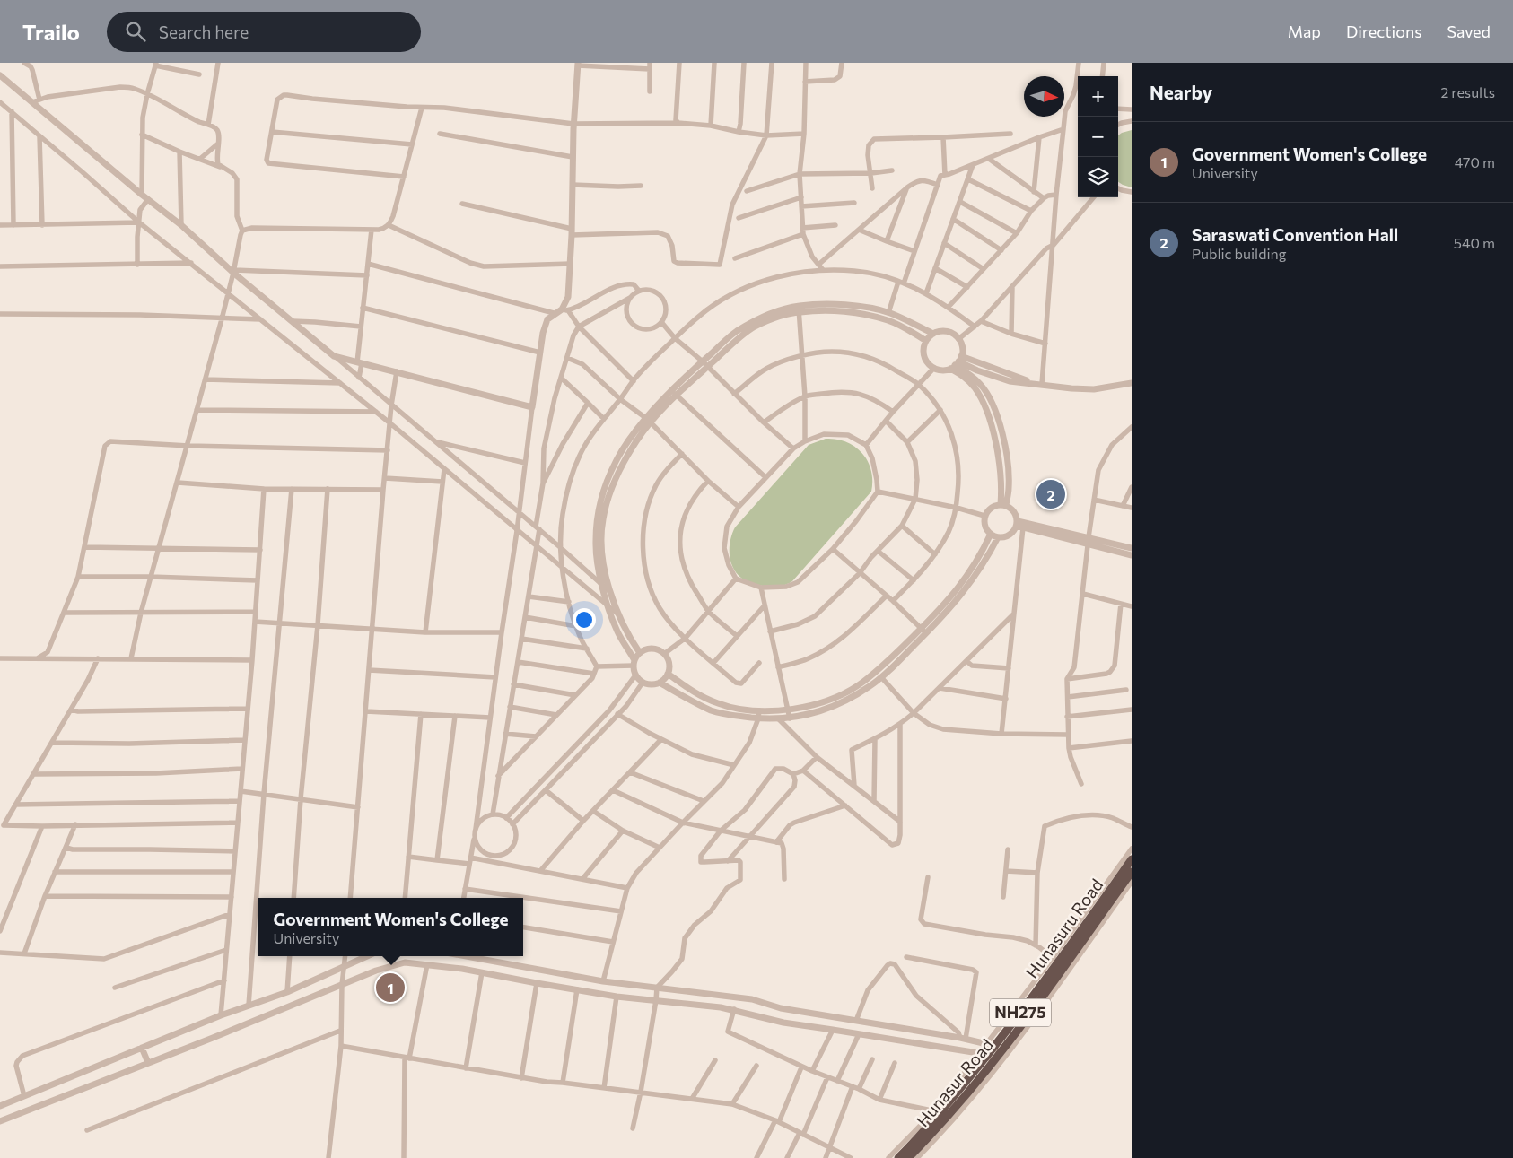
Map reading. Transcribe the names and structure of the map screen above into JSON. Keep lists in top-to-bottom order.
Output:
{
  "streets": {
    "highway": ["Hunasuru Road", "NH275", "Hunasur Road"]
  },
  "crossings": [
    ["Hunasuru Road", "Hunasur Road"],
    ["NH275", "Hunasur Road"]
  ],
  "north": "right",
  "page": {
    "header": "Trailo",
    "search": "Search here",
    "nav": ["Map", "Directions", "Saved"],
    "heading": ["Nearby", "2 results"],
    "map_buttons": ["+", "−"],
    "list": [
      {
        "mark": "1",
        "name": "Government Women's College",
        "note": "University",
        "value": "470 m"
      },
      {
        "mark": "2",
        "name": "Saraswati Convention Hall",
        "note": "Public building",
        "value": "540 m"
      }
    ],
    "pins": ["2", "1"],
    "popup": ["Government Women's College", "University"]
  }
}
